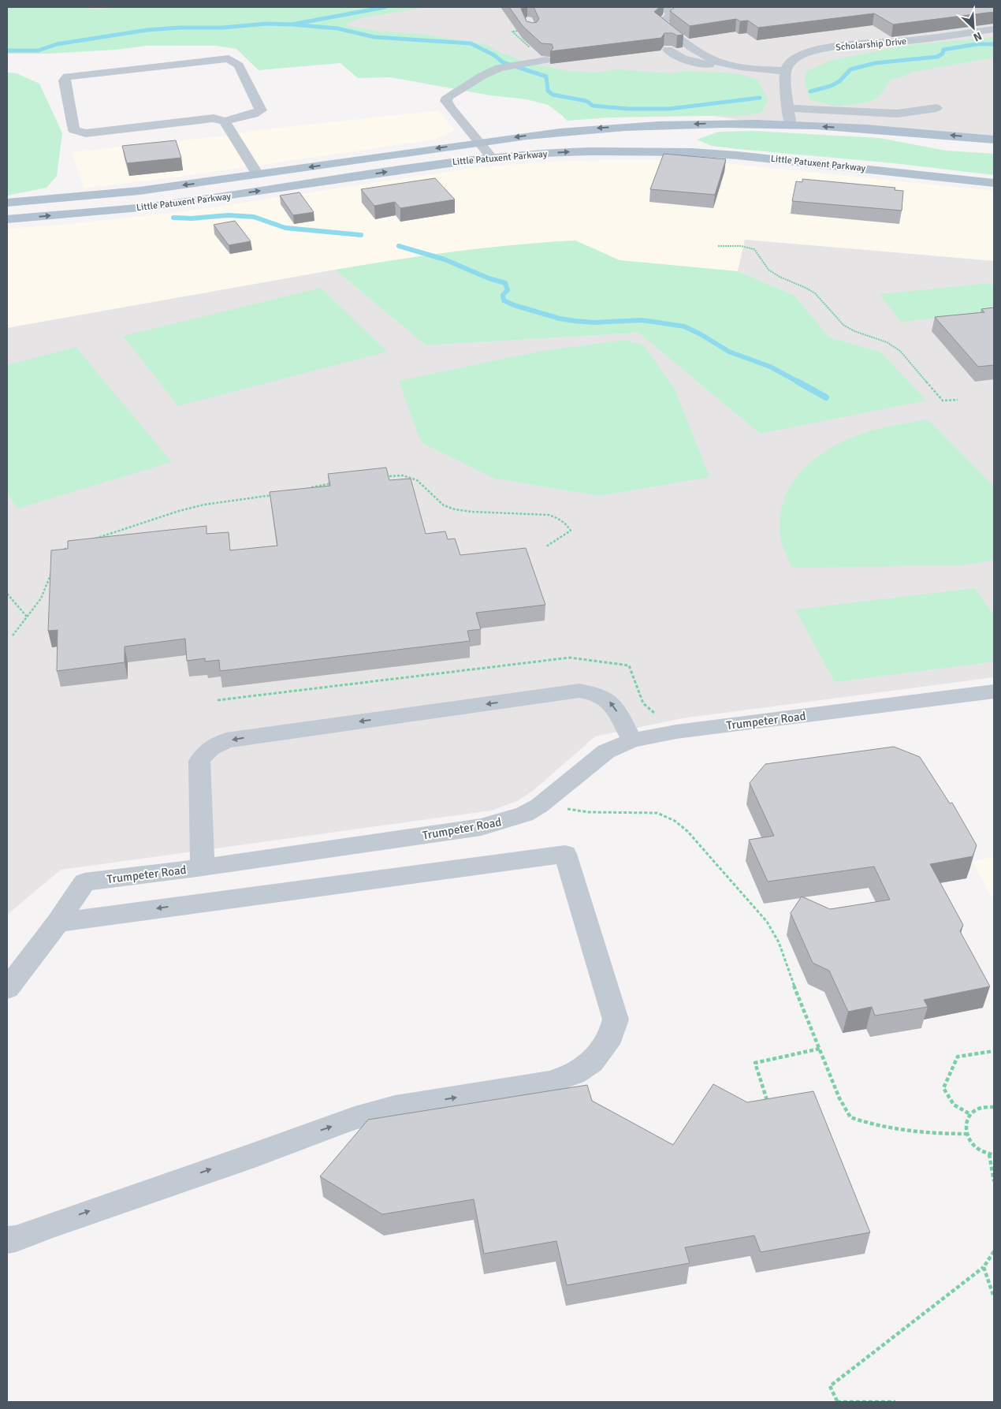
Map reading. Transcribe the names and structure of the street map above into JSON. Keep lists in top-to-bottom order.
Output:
{
  "streets": {
    "main road": ["Little Patuxent Parkway"],
    "street": ["Scholarship Drive", "Trumpeter Road"]
  },
  "north": "bottom right"
}
